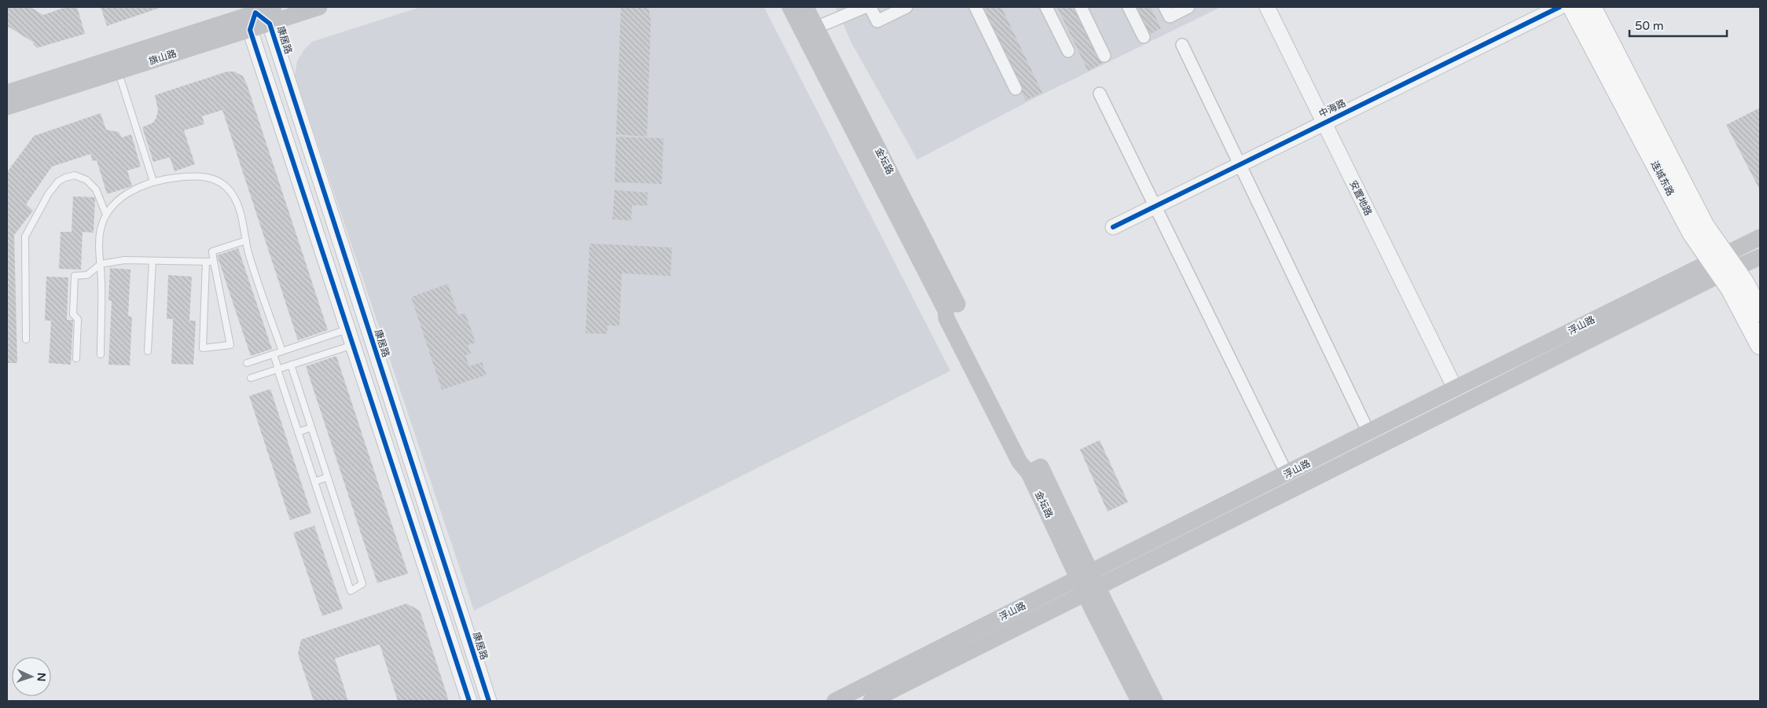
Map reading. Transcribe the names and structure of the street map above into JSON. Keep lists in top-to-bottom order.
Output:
{
  "streets": {
    "main road": [
      "旗山路",
      "金坛路",
      "连城东路",
      "浮山路"
    ],
    "street": ["康居路", "中海路", "安置地路"]
  },
  "crossings": [
    ["康居路", "旗山路"],
    ["中海路", "安置地路"],
    ["金坛路", "浮山路"],
    ["连城东路", "浮山路"],
    ["安置地路", "浮山路"]
  ],
  "scale_bar": "50 m",
  "north": "right"
}
